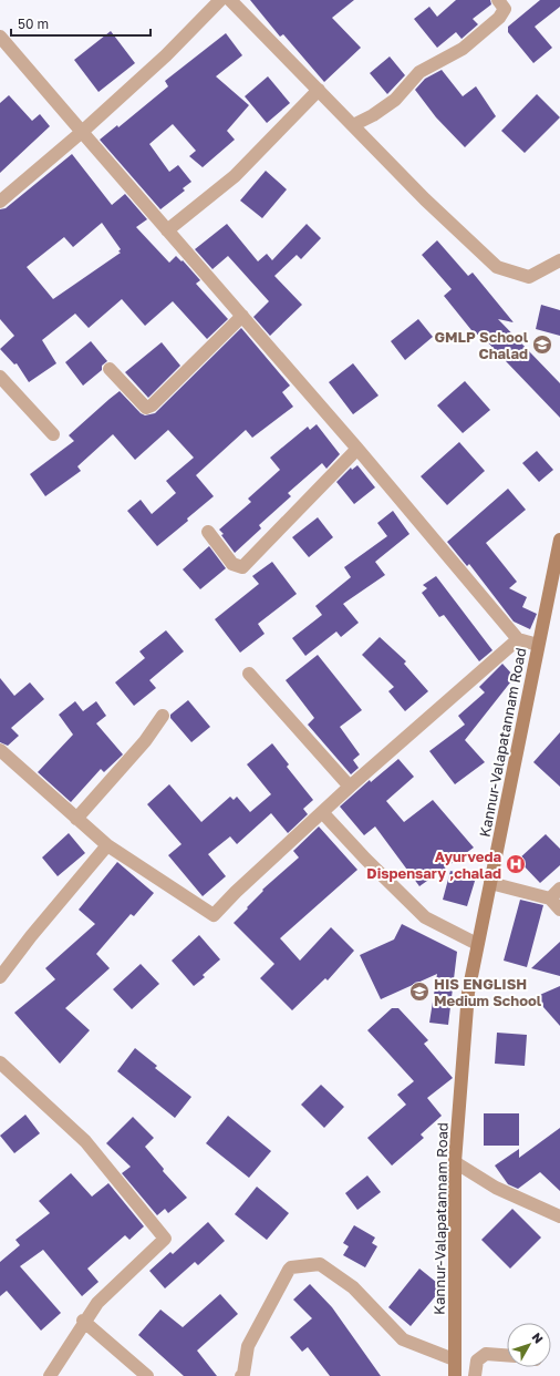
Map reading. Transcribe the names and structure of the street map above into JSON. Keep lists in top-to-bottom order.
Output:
{
  "streets": {
    "main road": ["Kannur-Valapatannam Road"]
  },
  "places": {
    "school or university": ["GMLP School Chalad", "HIS ENGLISH Medium School"],
    "hospital": ["Ayurveda Dispensary ,chalad"]
  },
  "scale_bar": "50 m",
  "north": "top right"
}
